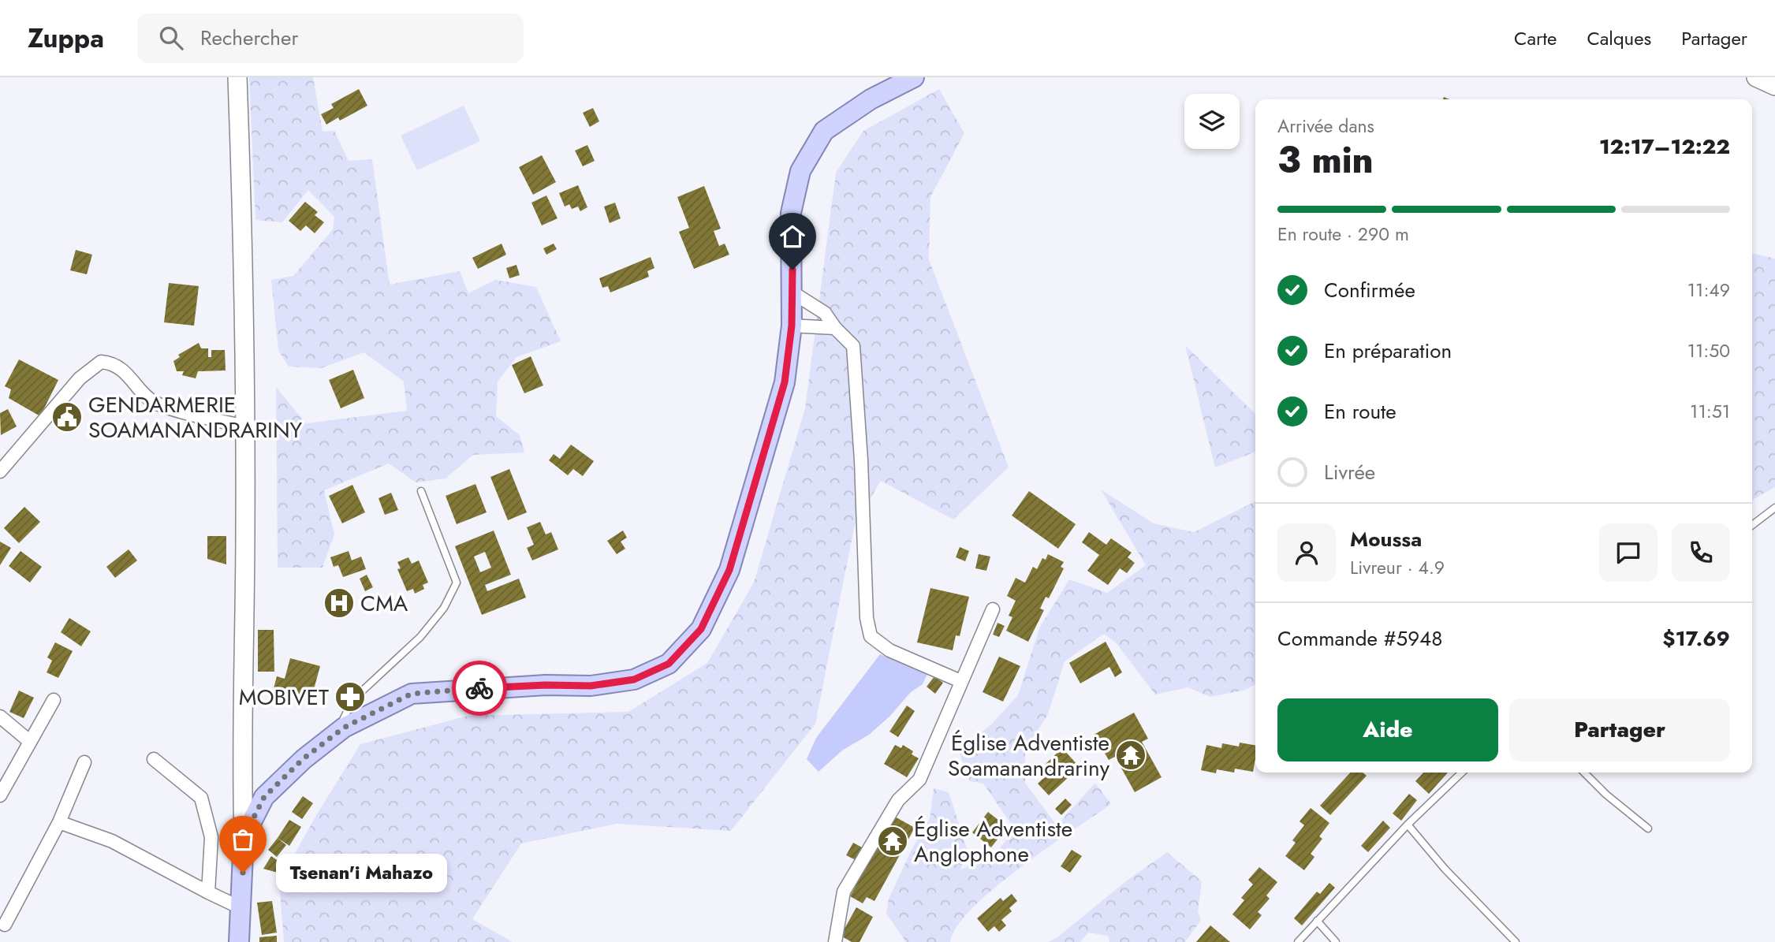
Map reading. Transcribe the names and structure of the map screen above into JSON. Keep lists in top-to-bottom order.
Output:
{
  "places": {
    "public building": ["GENDARMERIE SOAMANANDRARINY"],
    "hospital": ["CMA"],
    "pharmacy": ["MOBIVET"],
    "temple": ["Église Adventiste Soamanandrariny", "Église Adventiste Anglophone"],
    "other": ["Tsenan'i Mahazo"]
  },
  "page": {
    "header": "Zuppa",
    "search": "Rechercher",
    "nav": ["Carte", "Calques", "Partager"],
    "heading": ["3 min", "Arrivée dans", "12:17–12:22"],
    "panel": [
      "Moussa",
      "Livreur · 4.9",
      "Commande #5948",
      "$17.69"
    ],
    "bar": "En route · 290 m",
    "list": [
      ["Confirmée", "11:49"],
      ["En préparation", "11:50"],
      ["En route", "11:51"],
      "Livrée"
    ],
    "buttons": ["Aide", "Partager"],
    "bubble": "Tsenan'i Mahazo"
  }
}
